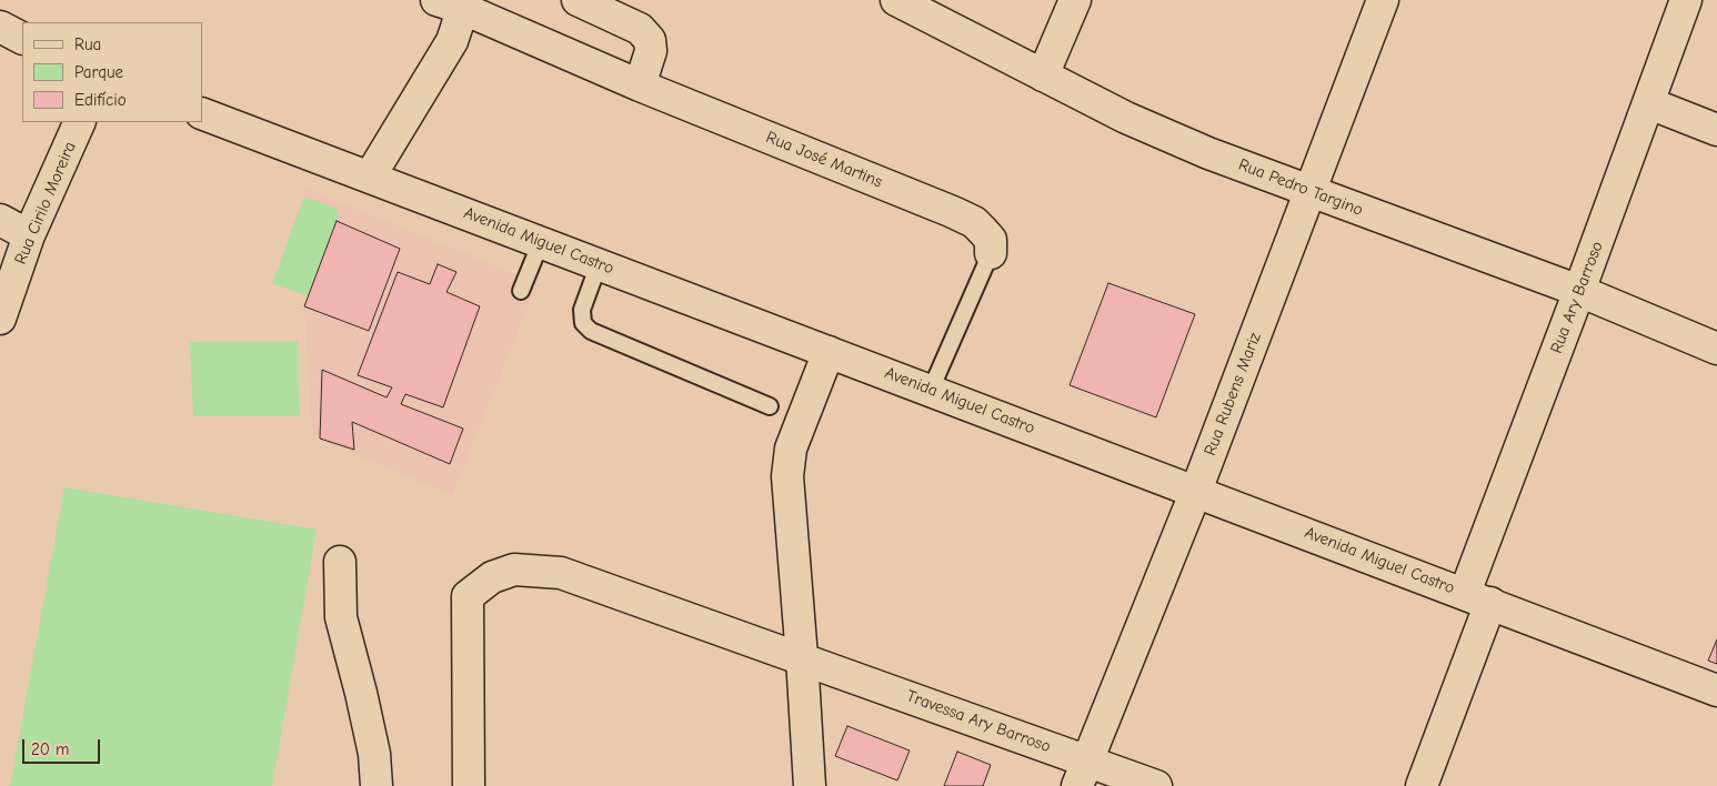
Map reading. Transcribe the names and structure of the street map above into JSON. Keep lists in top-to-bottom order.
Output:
{
  "streets": {
    "street": [
      "Rua José Martins",
      "Rua Pedro Targino",
      "Rua Cirilo Moreira",
      "Avenida Miguel Castro",
      "Rua Ary Barroso",
      "Rua Rubens Mariz",
      "Travessa Ary Barroso"
    ]
  },
  "crossings": [
    ["Rua Pedro Targino", "Rua Ary Barroso"],
    ["Rua Pedro Targino", "Rua Rubens Mariz"],
    ["Avenida Miguel Castro", "Rua Ary Barroso"],
    ["Avenida Miguel Castro", "Rua Rubens Mariz"],
    ["Rua Rubens Mariz", "Travessa Ary Barroso"]
  ],
  "legend": ["Rua", "Parque", "Edifício"],
  "scale_bar": "20 m"
}
